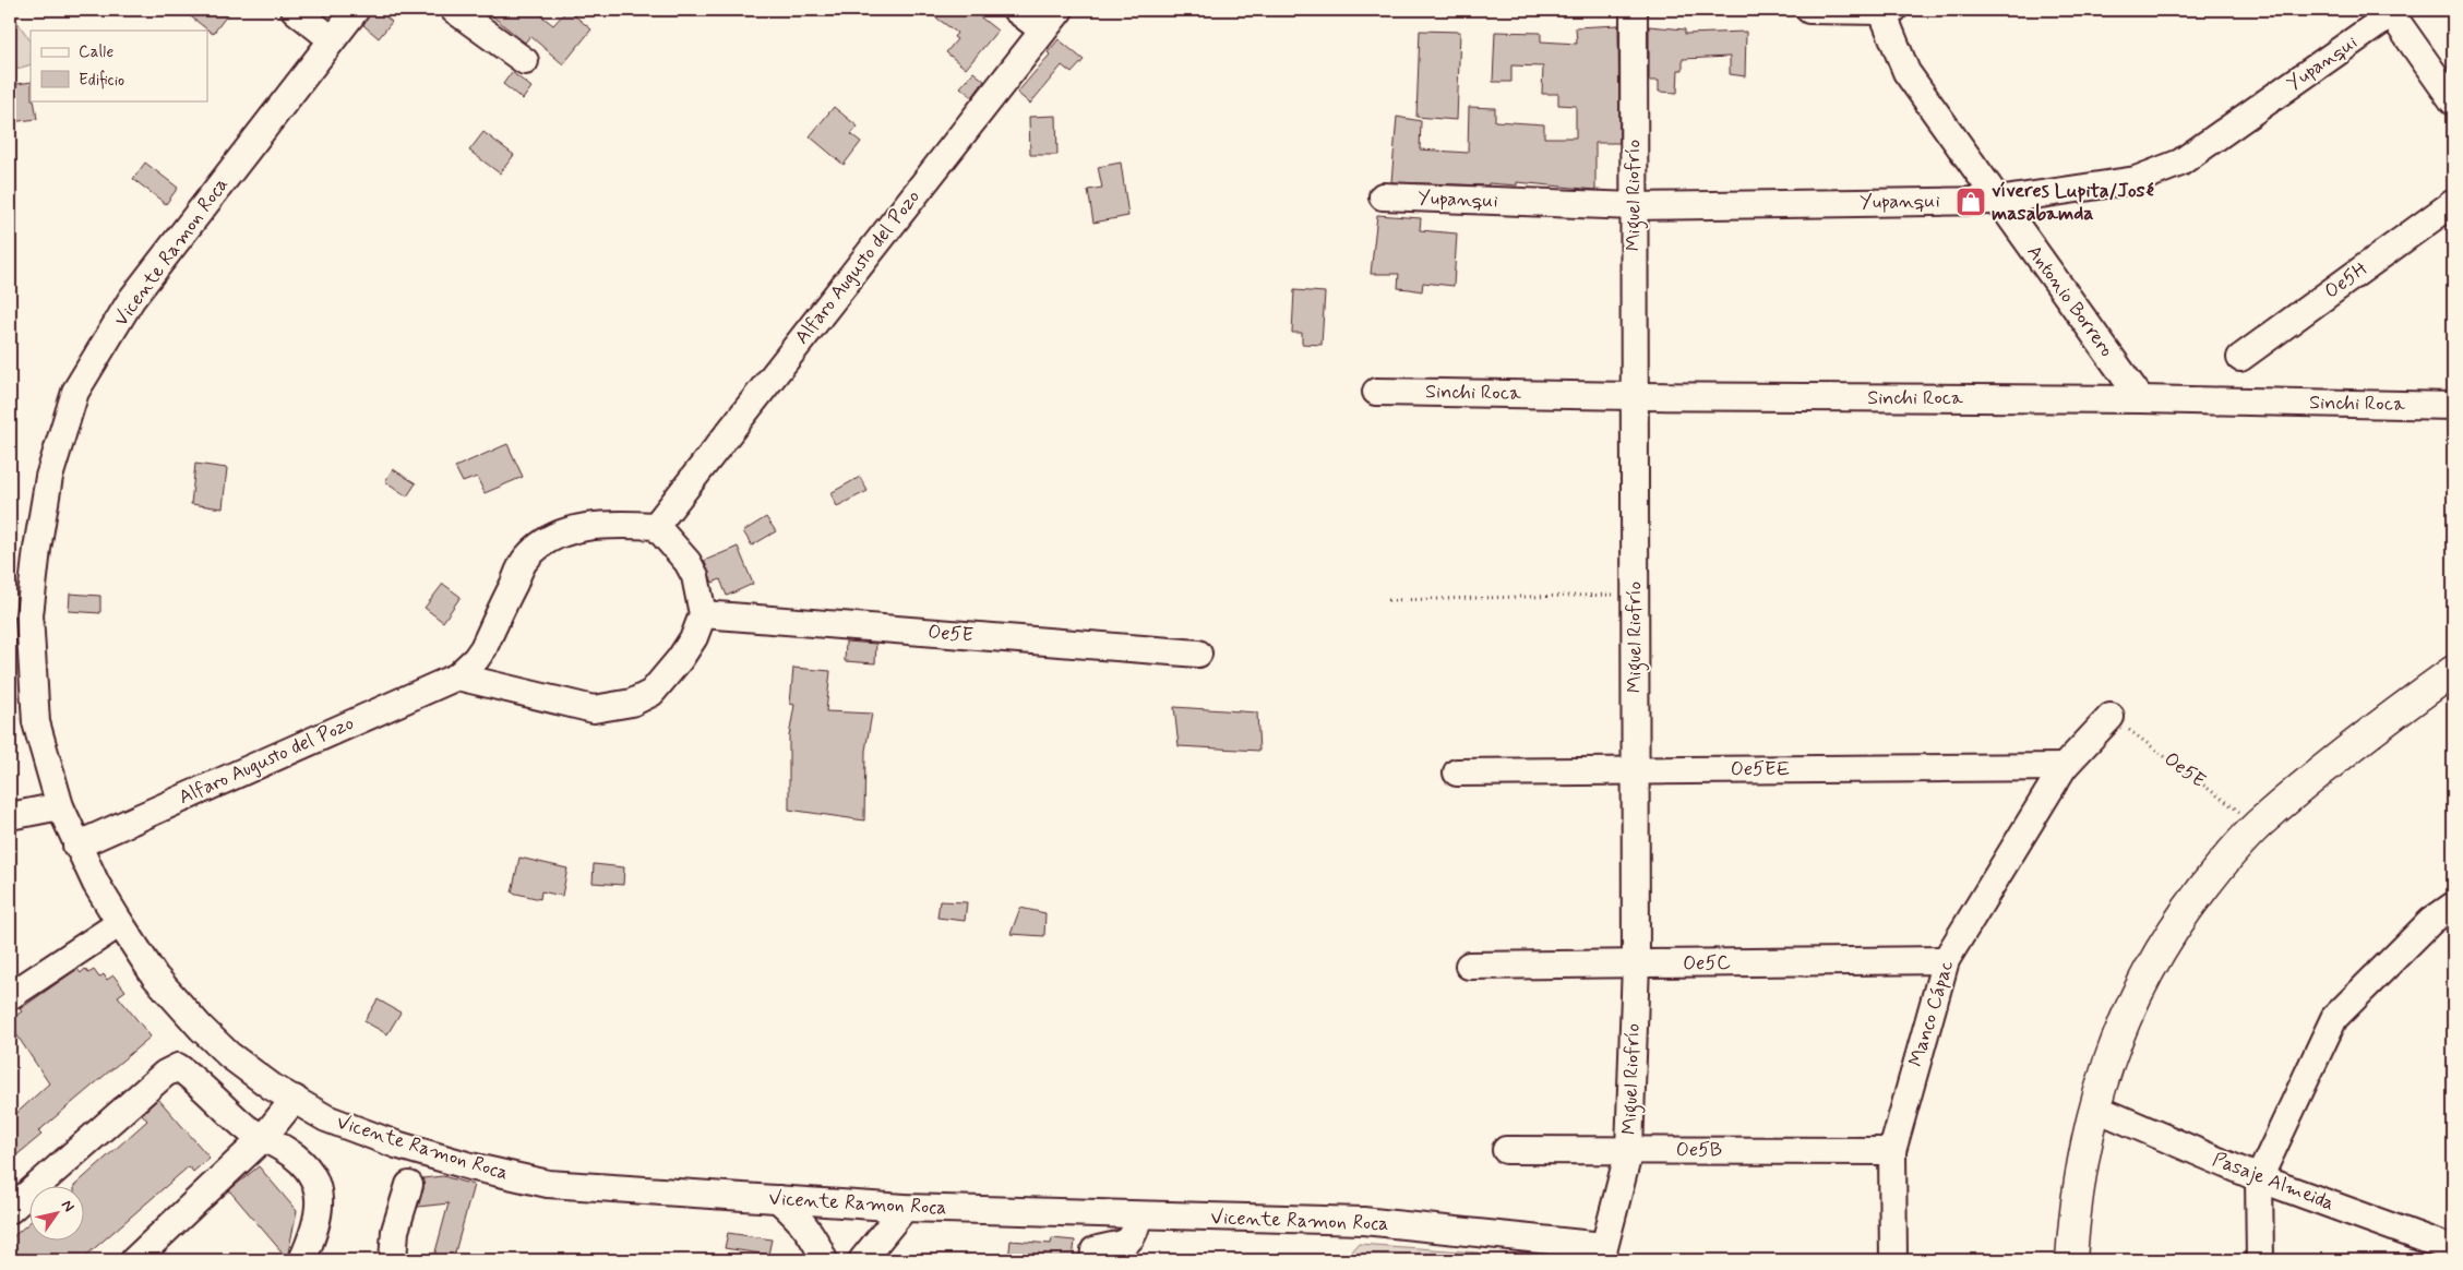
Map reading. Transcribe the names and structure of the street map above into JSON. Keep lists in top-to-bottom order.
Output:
{
  "streets": {
    "street": [
      "Yupanqui",
      "Miguel Riofrío",
      "Vicente Ramon Roca",
      "Alfaro Augusto del Pozo",
      "Oe5H",
      "Antonio Borrero",
      "Sinchi Roca",
      "Oe5E",
      "Oe5EE",
      "Oe5C",
      "Manco Cápac",
      "Oe5B",
      "Pasaje Almeida"
    ]
  },
  "crossings": [
    ["Yupanqui", "Miguel Riofrío"],
    ["Yupanqui", "Antonio Borrero"],
    ["Miguel Riofrío", "Vicente Ramon Roca"],
    ["Miguel Riofrío", "Sinchi Roca"],
    ["Miguel Riofrío", "Oe5EE"],
    ["Miguel Riofrío", "Oe5C"],
    ["Miguel Riofrío", "Oe5B"],
    ["Vicente Ramon Roca", "Alfaro Augusto del Pozo"],
    ["Antonio Borrero", "Sinchi Roca"],
    ["Oe5E", "Manco Cápac"],
    ["Oe5EE", "Manco Cápac"],
    ["Oe5C", "Manco Cápac"],
    ["Manco Cápac", "Oe5B"]
  ],
  "places": {
    "shop": ["víveres Lupita/José masabamda"]
  },
  "legend": ["Calle", "Edificio"],
  "north": "top right"
}
